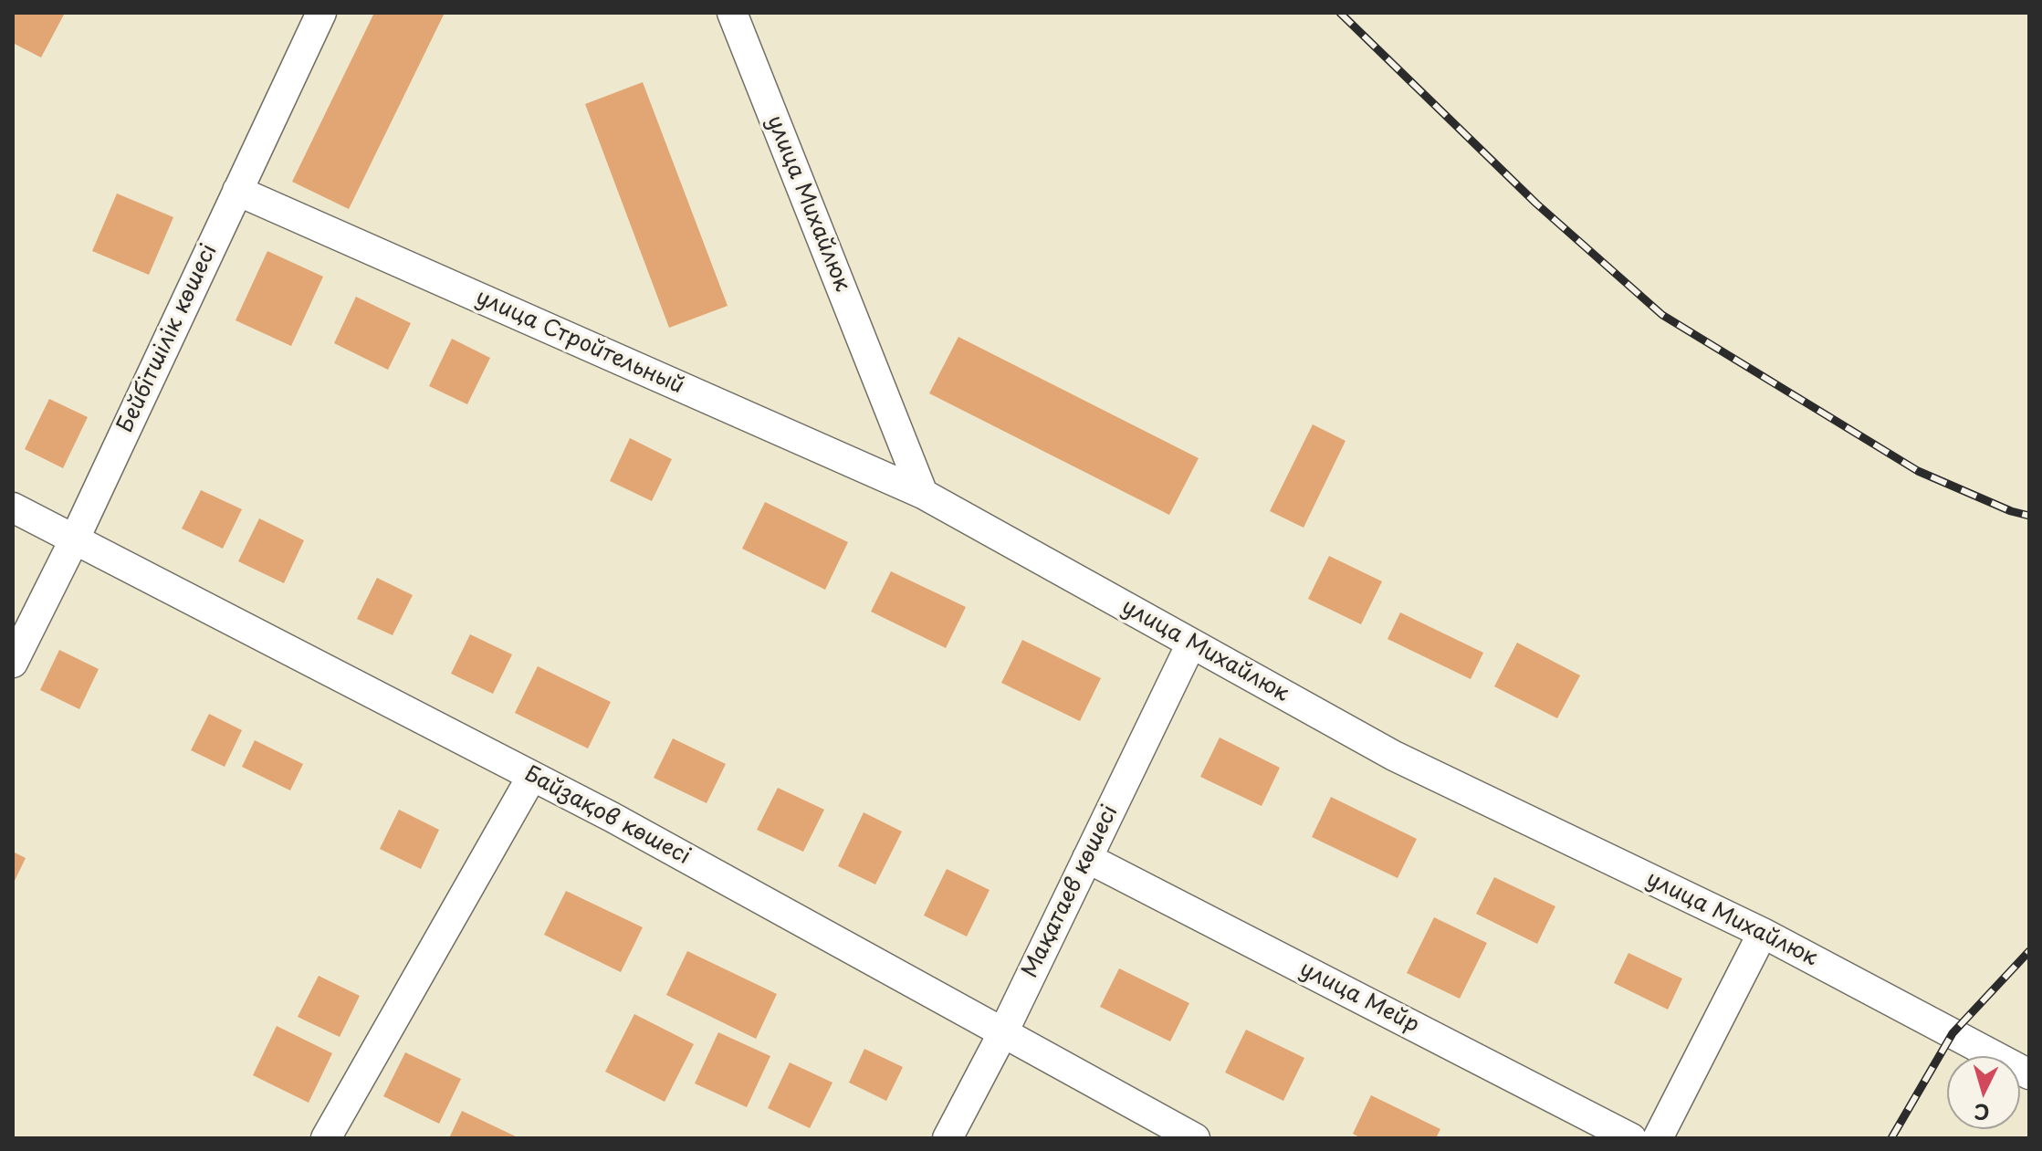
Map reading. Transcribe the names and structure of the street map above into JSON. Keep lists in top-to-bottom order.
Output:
{
  "streets": {
    "street": [
      "улица Михайлюк",
      "Бейбітшілік көшесі",
      "улица Стройтельный",
      "Байзақов көшесі",
      "Мақатаев көшесі",
      "улица Мейр"
    ]
  },
  "crossings": [
    ["улица Михайлюк", "улица Стройтельный"],
    ["улица Михайлюк", "Мақатаев көшесі"],
    ["Бейбітшілік көшесі", "улица Стройтельный"],
    ["Бейбітшілік көшесі", "Байзақов көшесі"],
    ["Байзақов көшесі", "Мақатаев көшесі"],
    ["Мақатаев көшесі", "улица Мейр"]
  ],
  "north": "bottom"
}
